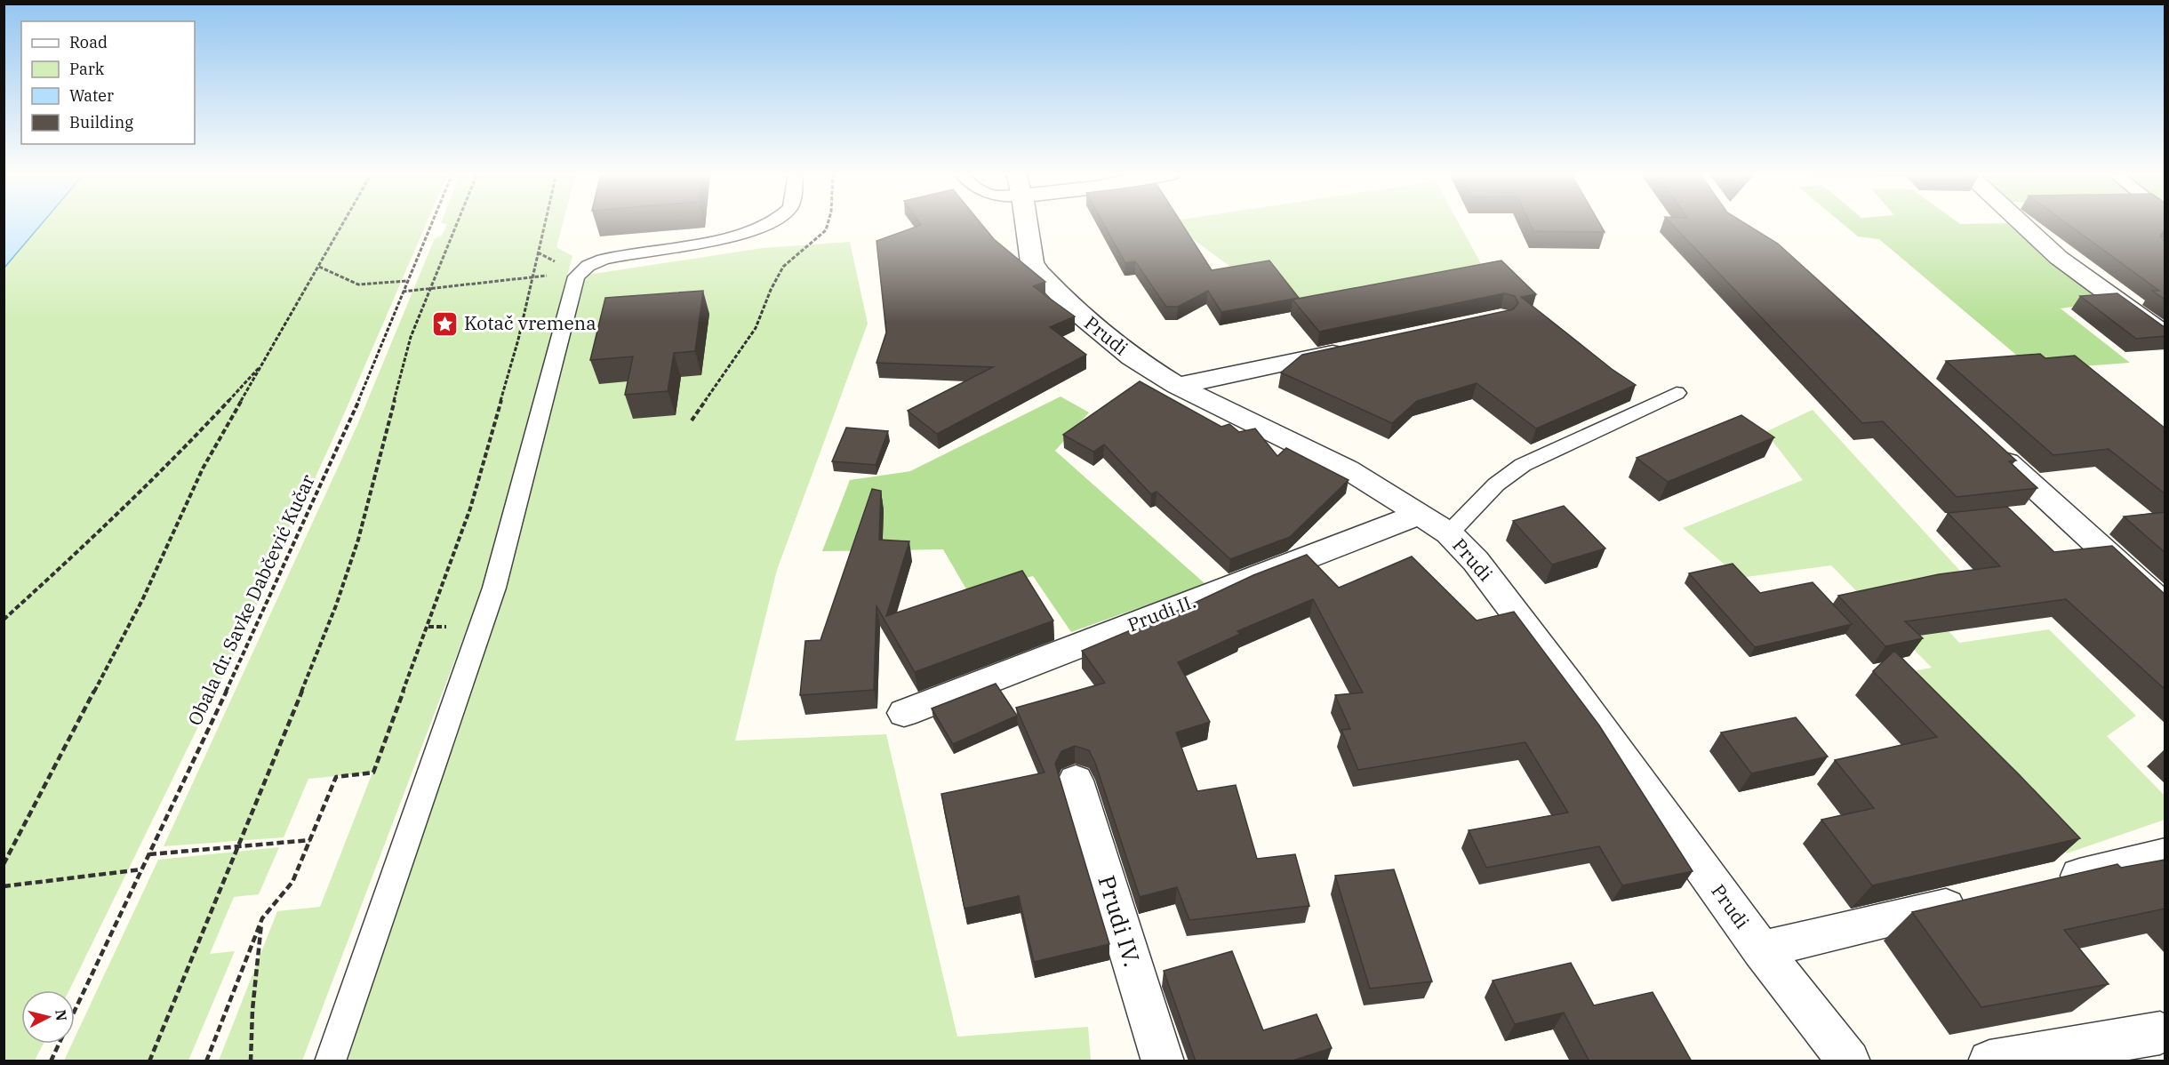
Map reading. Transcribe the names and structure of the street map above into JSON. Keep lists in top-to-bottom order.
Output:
{
  "streets": {
    "street": ["Prudi", "Prudi II.", "Prudi IV."],
    "path": ["Obala dr. Savke Dabčević Kučar"]
  },
  "crossings": [
    ["Prudi", "Prudi II."]
  ],
  "places": {
    "place": ["Kotač vremena"]
  },
  "legend": [
    "Road",
    "Park",
    "Water",
    "Building"
  ],
  "north": "right"
}
